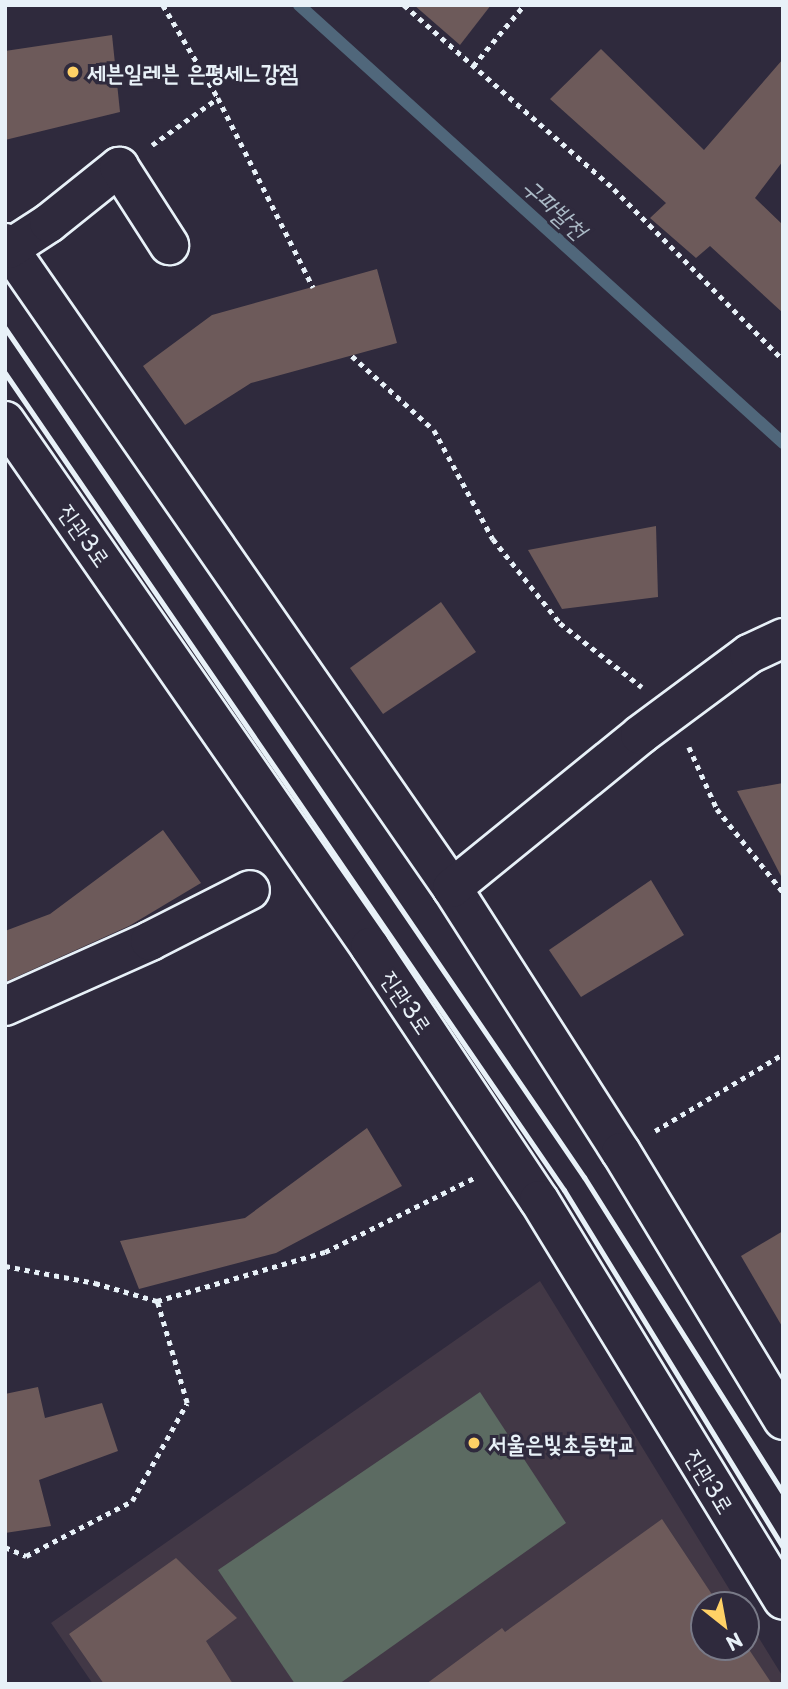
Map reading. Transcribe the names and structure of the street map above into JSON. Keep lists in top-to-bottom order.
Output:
{
  "streets": {
    "street": ["진관3로"]
  },
  "water": ["구파발천"],
  "places": ["세븐일레븐 은평세느강점", "서울은빛초등학교"],
  "north": "bottom right"
}
